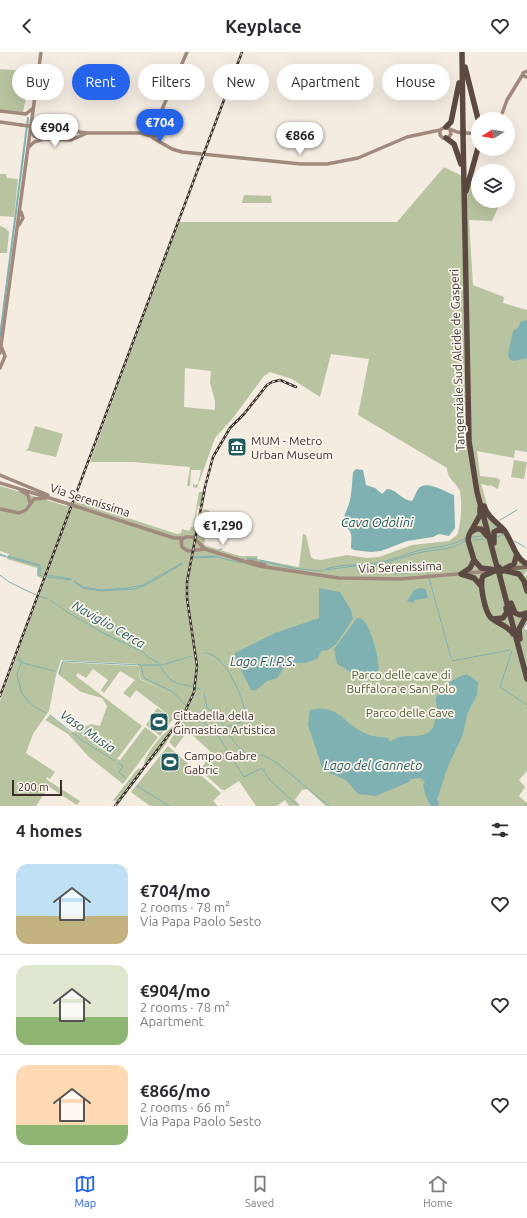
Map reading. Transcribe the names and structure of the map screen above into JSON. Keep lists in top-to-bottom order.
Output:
{
  "streets": {
    "highway": ["Tangenziale Sud Alcide de Gasperi"],
    "main road": ["Via Serenissima"]
  },
  "crossings": [
    ["Tangenziale Sud Alcide de Gasperi", "Via Serenissima"]
  ],
  "water": [
    "Cava Odolini",
    "Naviglio Cerca",
    "Lago F.I.P.S.",
    "Vaso Musia",
    "Lago del Canneto"
  ],
  "parks": ["Parco delle cave di Buffalora e San Polo", "Parco delle Cave"],
  "places": {
    "museum": ["MUM - Metro Urban Museum"],
    "sports": ["Cittadella della Ginnastica Artistica", "Campo Gabre Gabric"]
  },
  "scale_bar": "200 m",
  "north": "left",
  "page": {
    "header": "Keyplace",
    "chip": [
      "Buy",
      "Rent",
      "Filters",
      "New",
      "Apartment",
      "House"
    ],
    "price": [
      "€704",
      "€904",
      "€866",
      "€1,290"
    ],
    "scale": "200 m",
    "heading": "4 homes",
    "list": [
      {
        "name": "€704/mo",
        "note": "2 rooms · 78 m² · Via Papa Paolo Sesto"
      },
      {
        "name": "€904/mo",
        "note": "2 rooms · 78 m² · Apartment"
      },
      {
        "name": "€866/mo",
        "note": "2 rooms · 66 m² · Via Papa Paolo Sesto"
      }
    ],
    "tabs": ["Map", "Saved", "Home"]
  }
}
